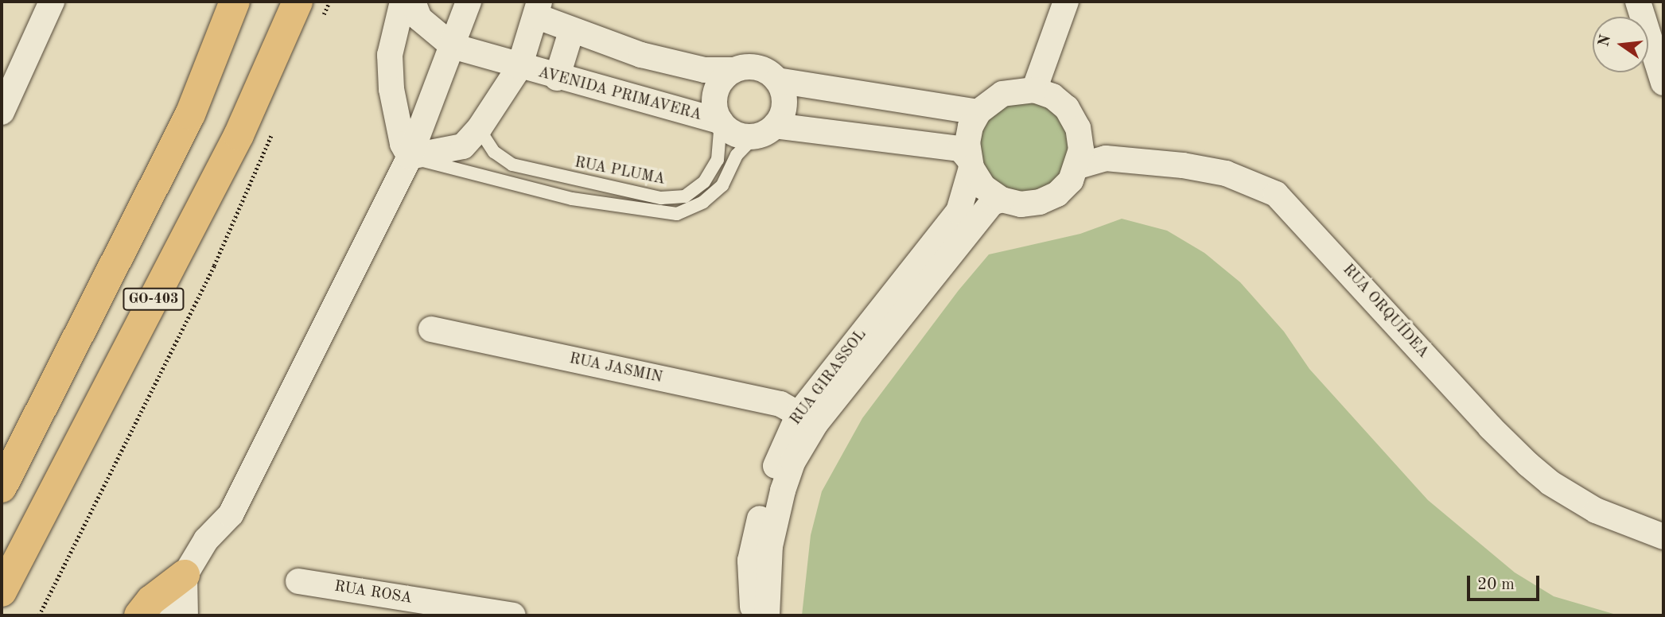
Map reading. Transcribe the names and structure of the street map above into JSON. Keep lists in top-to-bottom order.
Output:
{
  "streets": {
    "main road": ["GO-403"],
    "street": [
      "AVENIDA PRIMAVERA",
      "RUA ORQUÍDEA",
      "RUA JASMIN",
      "RUA GIRASSOL",
      "RUA ROSA"
    ],
    "lane": ["RUA PLUMA"]
  },
  "crossings": [
    ["AVENIDA PRIMAVERA", "RUA PLUMA"],
    ["AVENIDA PRIMAVERA", "RUA ORQUÍDEA"],
    ["AVENIDA PRIMAVERA", "RUA GIRASSOL"],
    ["RUA ORQUÍDEA", "RUA GIRASSOL"],
    ["RUA JASMIN", "RUA GIRASSOL"]
  ],
  "scale_bar": "20 m",
  "north": "left"
}
